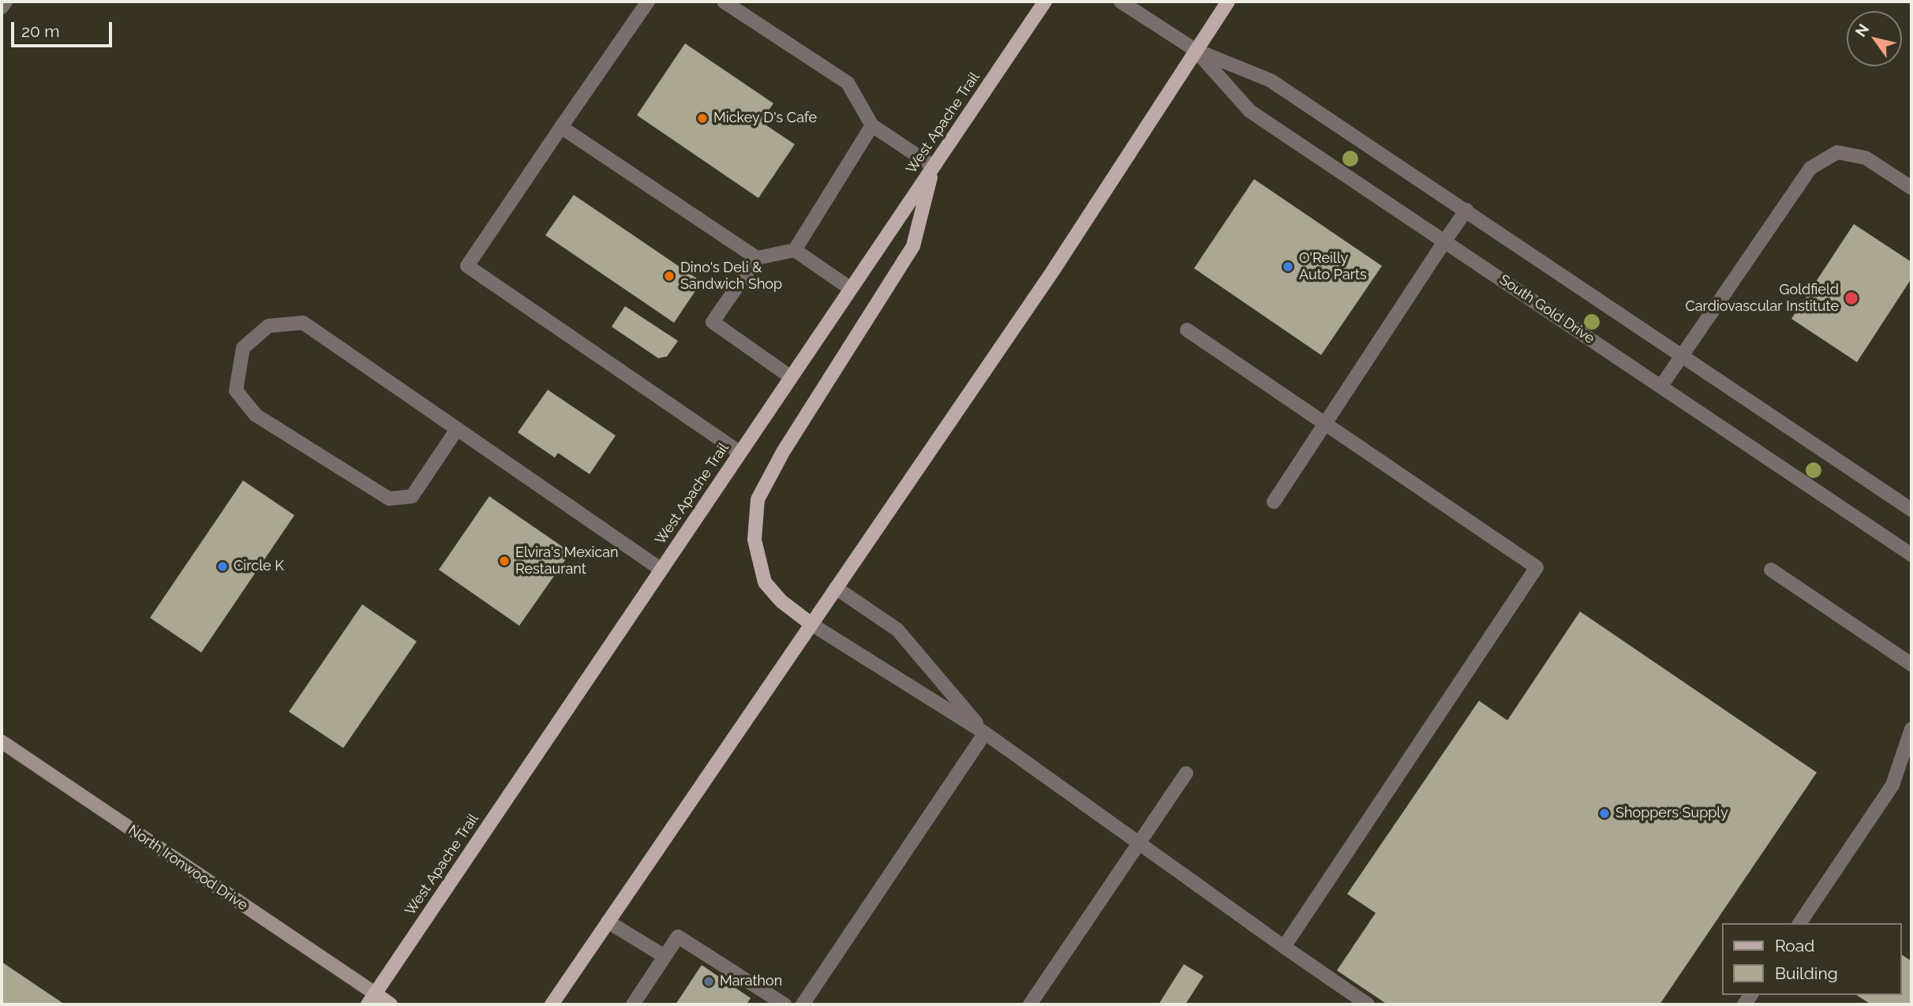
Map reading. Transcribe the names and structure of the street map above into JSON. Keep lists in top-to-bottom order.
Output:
{
  "streets": {
    "main road": ["West Apache Trail", "North Ironwood Drive"],
    "street": ["South Gold Drive"]
  },
  "crossings": [
    ["West Apache Trail", "North Ironwood Drive"]
  ],
  "places": [
    "Mickey D's Cafe",
    "O'Reilly Auto Parts",
    "Dino's Deli & Sandwich Shop",
    "Goldfield Cardiovascular Institute",
    "Elvira's Mexican Restaurant",
    "Circle K",
    "Shoppers Supply",
    "Marathon"
  ],
  "legend": ["Road", "Building"],
  "scale_bar": "20 m",
  "north": "top left"
}
